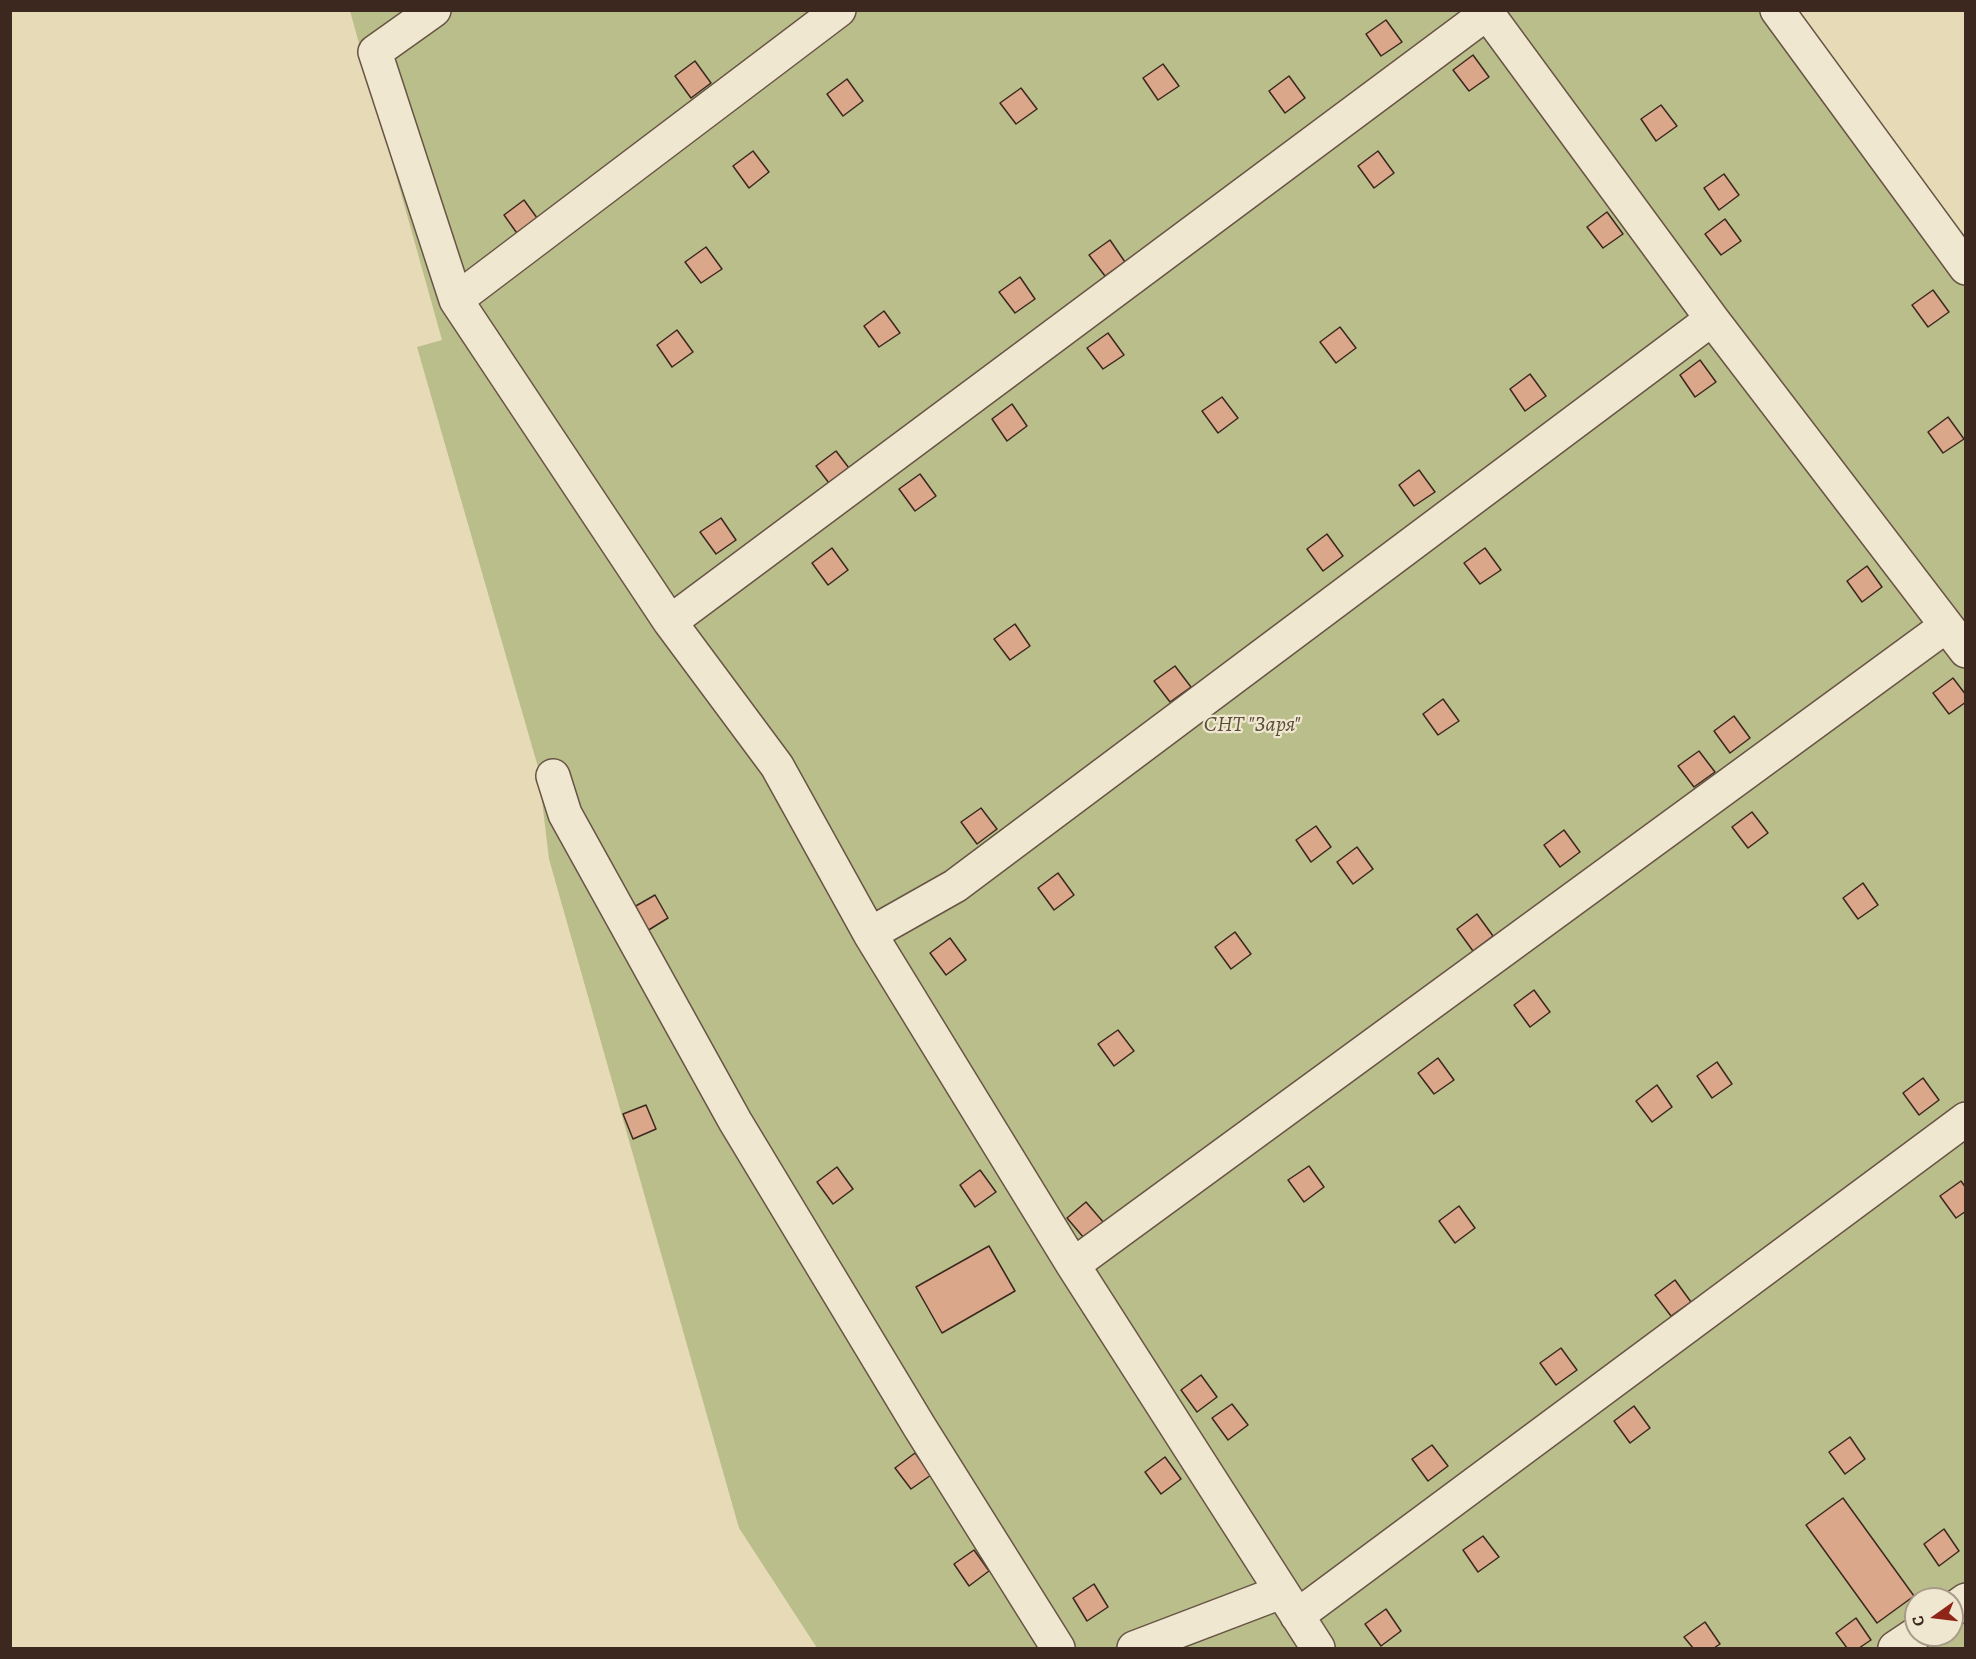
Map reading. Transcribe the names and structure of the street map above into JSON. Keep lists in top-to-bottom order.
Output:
{
  "parks": ["СНТ \"Заря\""],
  "north": "left"
}
